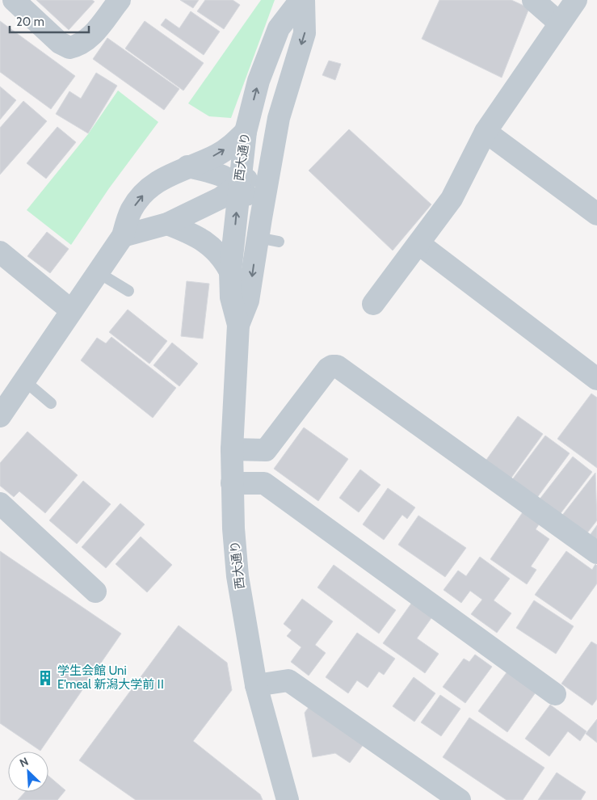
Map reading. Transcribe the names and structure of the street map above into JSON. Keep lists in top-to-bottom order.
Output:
{
  "streets": {
    "street": ["西大通り"]
  },
  "places": {
    "building": ["学生会館 Uni E’meal 新潟大学前Ⅱ"]
  },
  "scale_bar": "20 m",
  "north": "top left"
}
